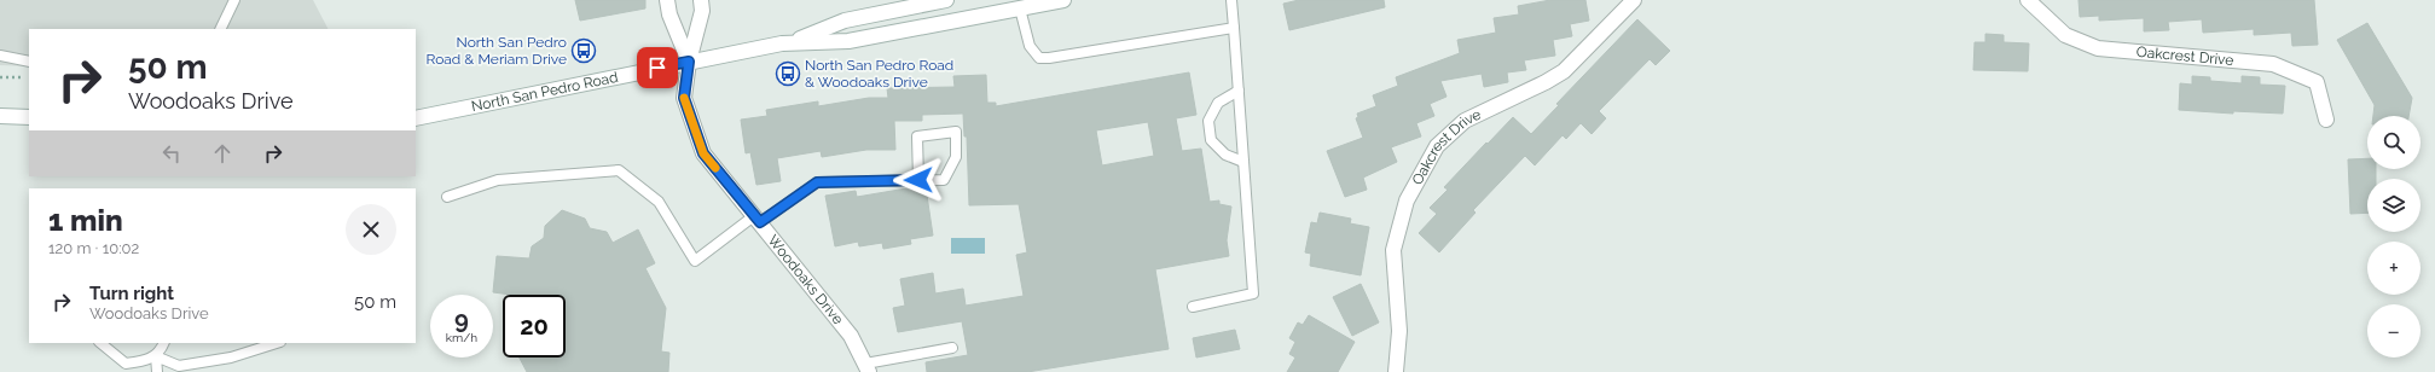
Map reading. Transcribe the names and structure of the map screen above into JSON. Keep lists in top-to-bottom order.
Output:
{
  "streets": {
    "street": ["Oakcrest Drive", "North San Pedro Road", "Woodoaks Drive"]
  },
  "crossings": [
    ["North San Pedro Road", "Woodoaks Drive"]
  ],
  "places": {
    "bus stop": ["North San Pedro Road & Meriam Drive", "North San Pedro Road & Woodoaks Drive"]
  },
  "page": {
    "turn": ["50 m", "Woodoaks Drive"],
    "map_buttons": ["+", "−"],
    "heading": ["1 min", "120 m · 10:02"],
    "list": [
      {
        "name": "Turn right",
        "note": "Woodoaks Drive",
        "value": "50 m"
      }
    ],
    "speed": "9 km/h",
    "limit": "20"
  }
}
